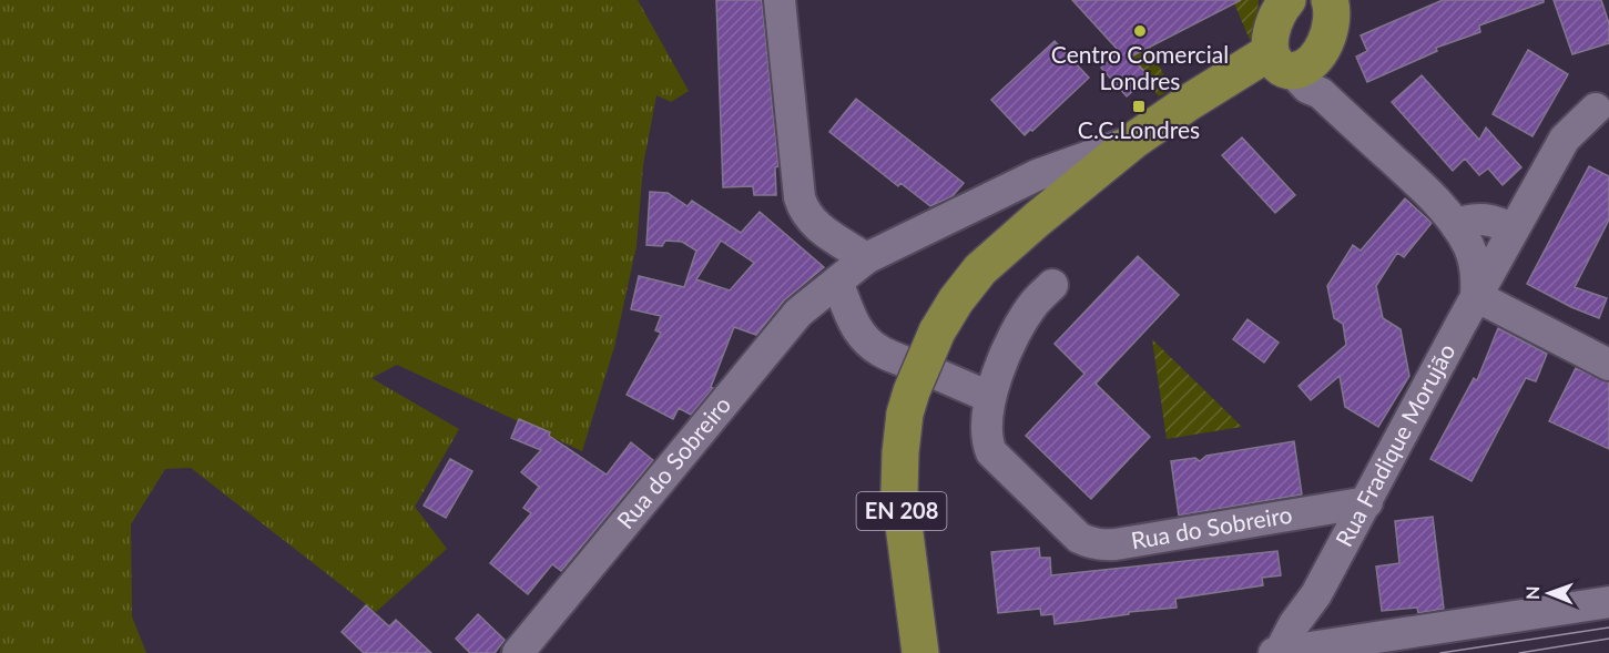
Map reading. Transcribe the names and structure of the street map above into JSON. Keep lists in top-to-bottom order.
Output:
{
  "streets": {
    "main road": ["EN 208"],
    "street": ["Rua Fradique Morujão", "Rua do Sobreiro"]
  },
  "crossings": [
    ["Rua Fradique Morujão", "Rua do Sobreiro"],
    ["Rua do Sobreiro", "EN 208"]
  ],
  "places": {
    "other": ["Centro Comercial Londres"],
    "transit": ["C.C.Londres"]
  },
  "north": "left"
}
